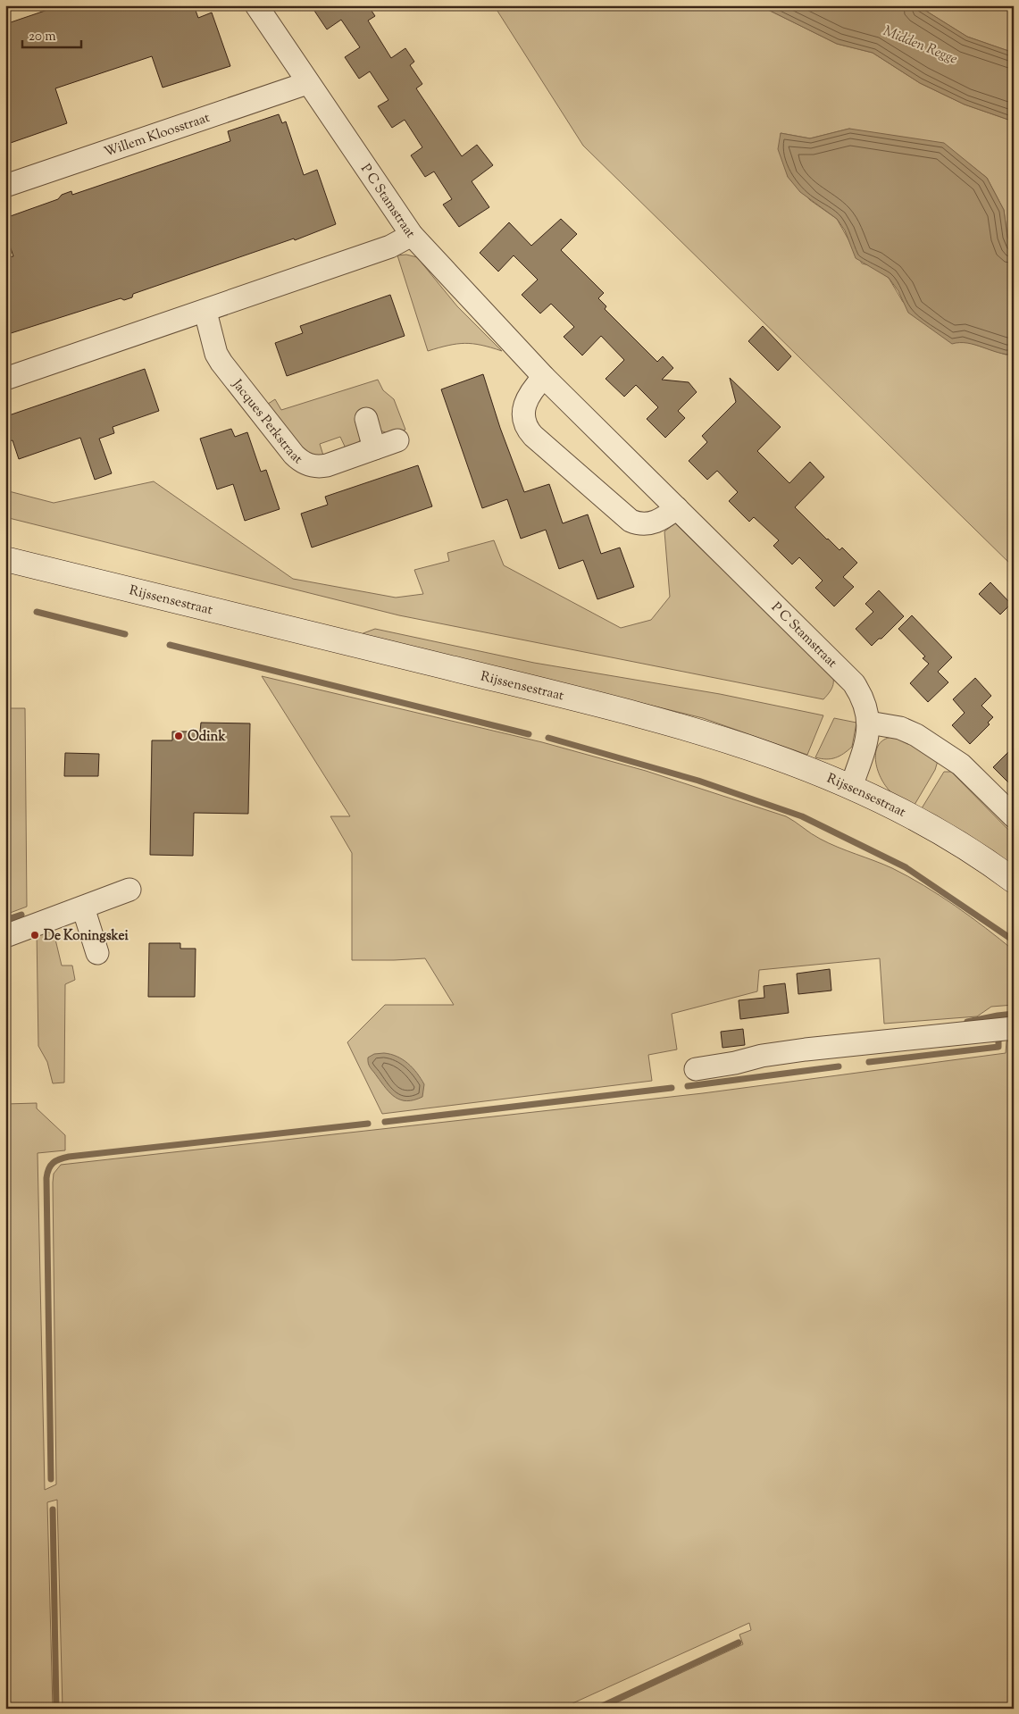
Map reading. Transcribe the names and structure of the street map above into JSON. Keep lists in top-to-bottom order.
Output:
{
  "streets": {
    "main road": ["Rijssensestraat"],
    "street": ["Willem Kloosstraat", "P C Stamstraat", "Jacques Perkstraat"]
  },
  "crossings": [
    ["Willem Kloosstraat", "P C Stamstraat"],
    ["P C Stamstraat", "Rijssensestraat"]
  ],
  "water": ["Midden Regge"],
  "places": ["Odink", "De Koningskei"],
  "scale_bar": "20 m"
}
